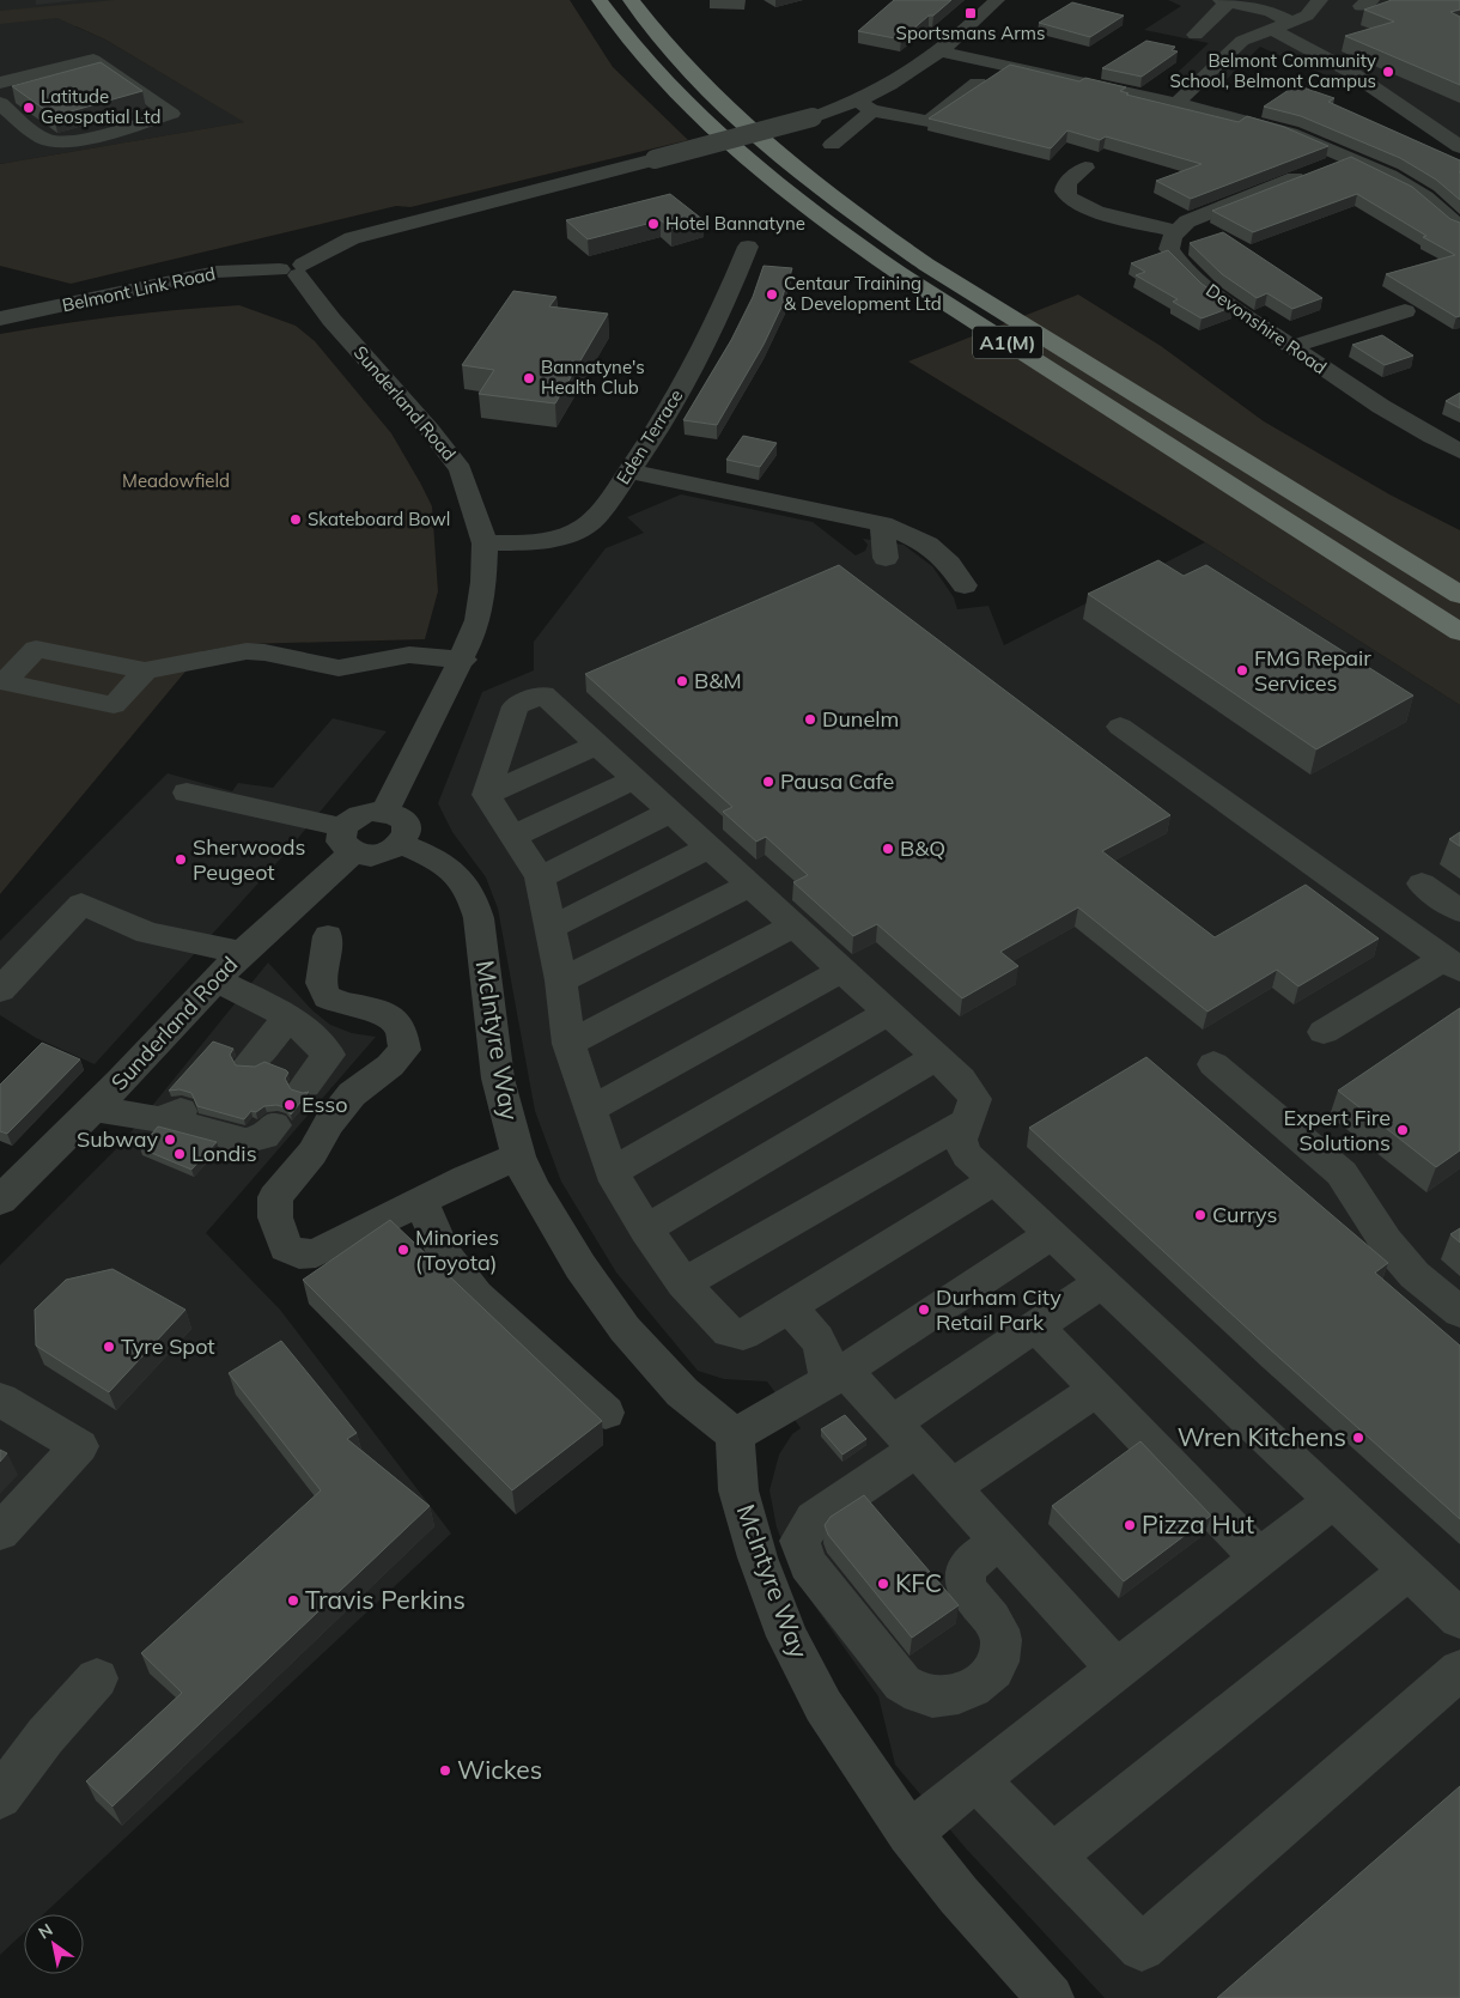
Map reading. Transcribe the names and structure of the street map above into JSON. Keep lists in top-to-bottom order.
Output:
{
  "streets": {
    "highway": ["A1(M)"],
    "street": [
      "Belmont Link Road",
      "Devonshire Road",
      "Sunderland Road",
      "Eden Terrace",
      "McIntyre Way"
    ]
  },
  "crossings": [
    ["Belmont Link Road", "Sunderland Road"],
    ["Sunderland Road", "Eden Terrace"],
    ["Sunderland Road", "McIntyre Way"]
  ],
  "parks": ["Meadowfield"],
  "places": {
    "transit": ["Sportsmans Arms"],
    "other": [
      "Belmont Community School, Belmont Campus",
      "Latitude Geospatial Ltd",
      "Hotel Bannatyne",
      "Centaur Training & Development Ltd",
      "Bannatyne's Health Club",
      "Skateboard Bowl",
      "FMG Repair Services",
      "B&M",
      "Dunelm",
      "Pausa Cafe",
      "B&Q",
      "Sherwoods Peugeot",
      "Esso",
      "Expert Fire Solutions",
      "Subway",
      "Londis",
      "Currys",
      "Minories (Toyota)",
      "Durham City Retail Park",
      "Tyre Spot",
      "Wren Kitchens",
      "Pizza Hut",
      "KFC",
      "Travis Perkins",
      "Wickes"
    ]
  },
  "north": "top left"
}
